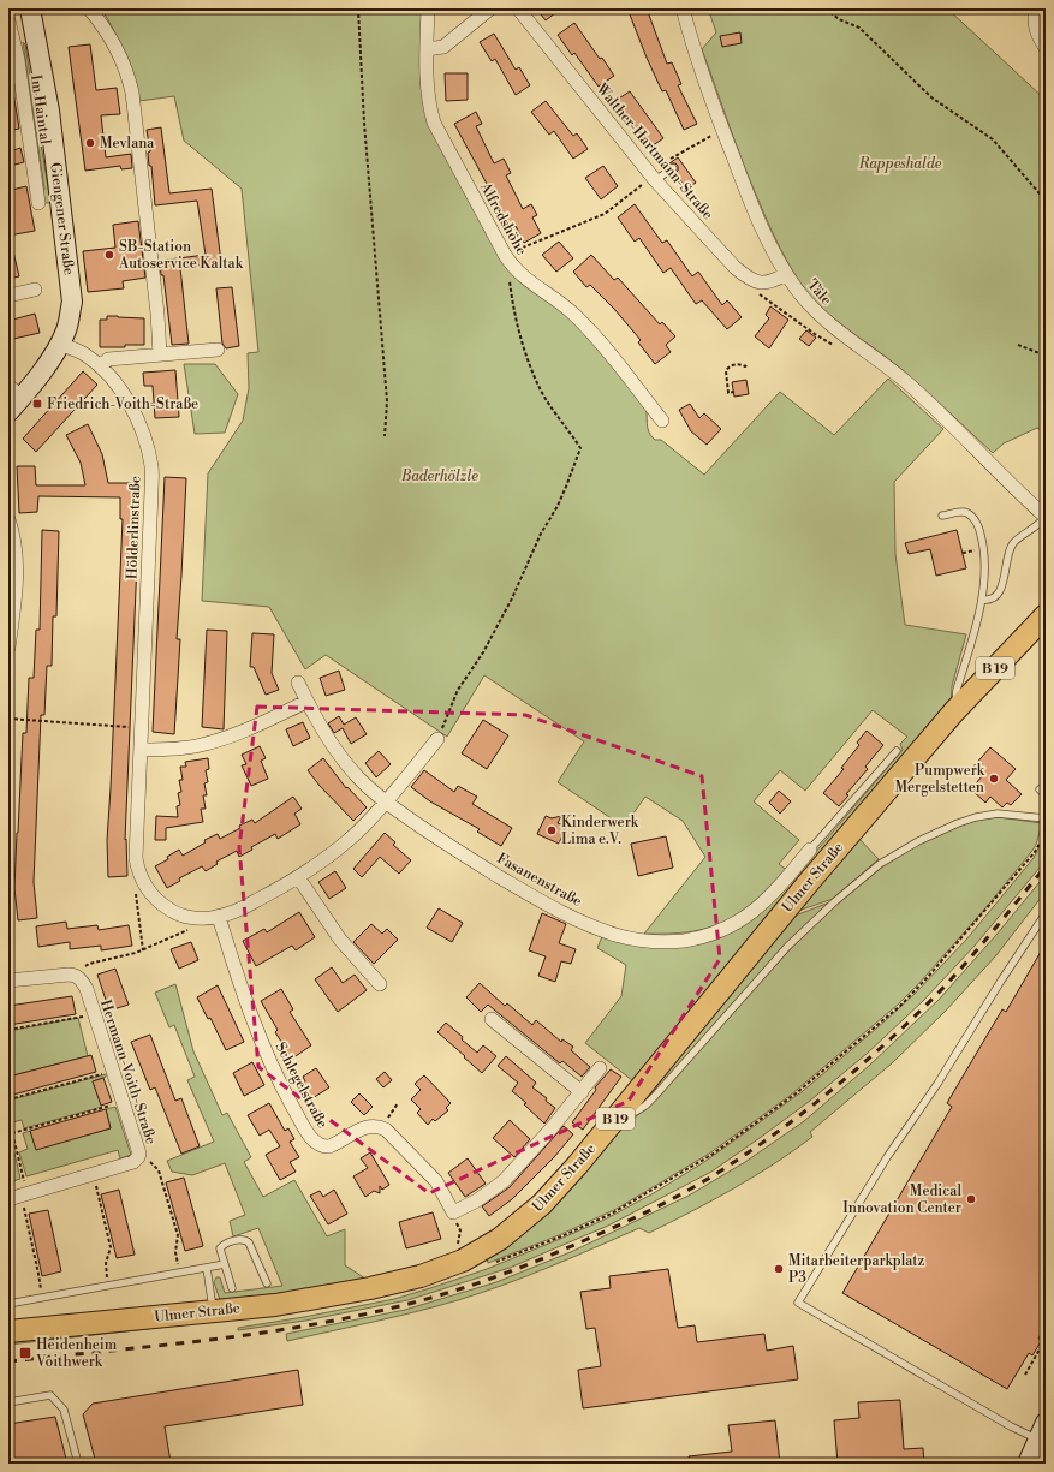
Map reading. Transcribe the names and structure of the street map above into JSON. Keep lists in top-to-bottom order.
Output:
{
  "streets": {
    "main road": ["Giengener Straße", "B 19", "Ulmer Straße"],
    "street": [
      "Im Haintal",
      "Walther-Hartmann-Straße",
      "Alfredshöhe",
      "Täle",
      "Hölderlinstraße",
      "Fasanenstraße",
      "Hermann-Voith-Straße",
      "Schlegelstraße"
    ]
  },
  "crossings": [
    ["Giengener Straße", "Hölderlinstraße"],
    ["Hölderlinstraße", "Fasanenstraße"],
    ["Hölderlinstraße", "Schlegelstraße"],
    ["B 19", "Ulmer Straße"]
  ],
  "parks": ["Rappeshalde", "Baderhölzle"],
  "places": {
    "other": [
      "Mevlana",
      "SB-Station Autoservice Kaltak",
      "Pumpwerk Mergelstetten",
      "Kinderwerk Lima e.V.",
      "Medical Innovation Center",
      "Mitarbeiterparkplatz P3"
    ],
    "transit": ["Friedrich-Voith-Straße", "Heidenheim Voithwerk"]
  }
}
